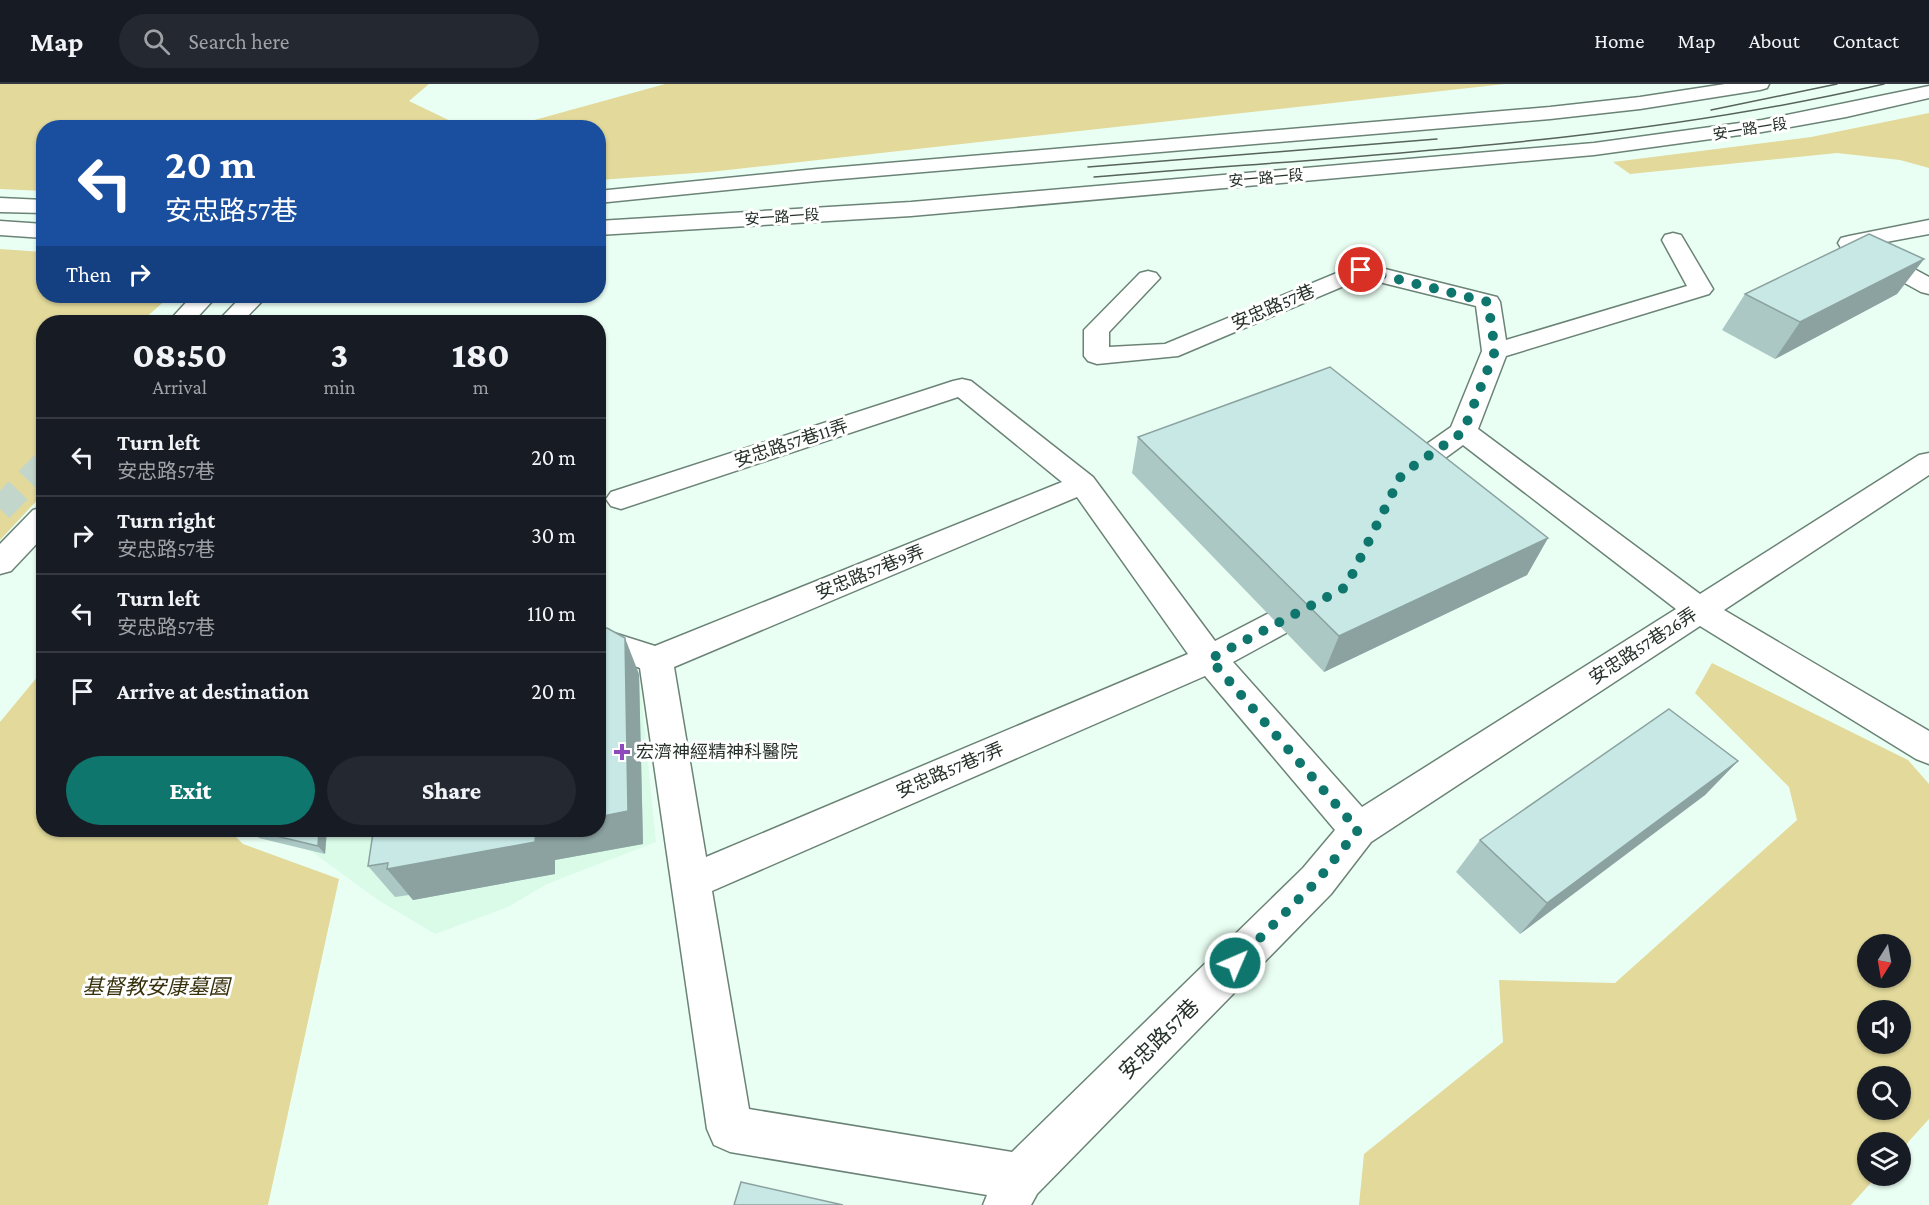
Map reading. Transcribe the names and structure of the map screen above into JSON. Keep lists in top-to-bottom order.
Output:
{
  "streets": {
    "street": [
      "安一路一段",
      "安忠路57巷",
      "安忠路57巷11弄",
      "安忠路57巷9弄",
      "安忠路57巷26弄",
      "安忠路57巷7弄"
    ]
  },
  "crossings": [
    ["安忠路57巷", "安忠路57巷26弄"],
    ["安忠路57巷11弄", "安忠路57巷9弄"]
  ],
  "parks": ["基督教安康墓園"],
  "places": {
    "health": ["宏濟神經精神科醫院"]
  },
  "north": "bottom",
  "page": {
    "header": "Map",
    "search": "Search here",
    "nav": [
      "Home",
      "Map",
      "About",
      "Contact"
    ],
    "turn": ["20 m", "安忠路57巷"],
    "then": "Then",
    "eta": [
      "08:50",
      "Arrival",
      "3",
      "min",
      "180",
      "m"
    ],
    "list": [
      {
        "name": "Turn left",
        "note": "安忠路57巷",
        "value": "20 m"
      },
      {
        "name": "Turn right",
        "note": "安忠路57巷",
        "value": "30 m"
      },
      {
        "name": "Turn left",
        "note": "安忠路57巷",
        "value": "110 m"
      },
      {
        "name": "Arrive at destination",
        "value": "20 m"
      }
    ],
    "buttons": ["Exit", "Share"]
  }
}
